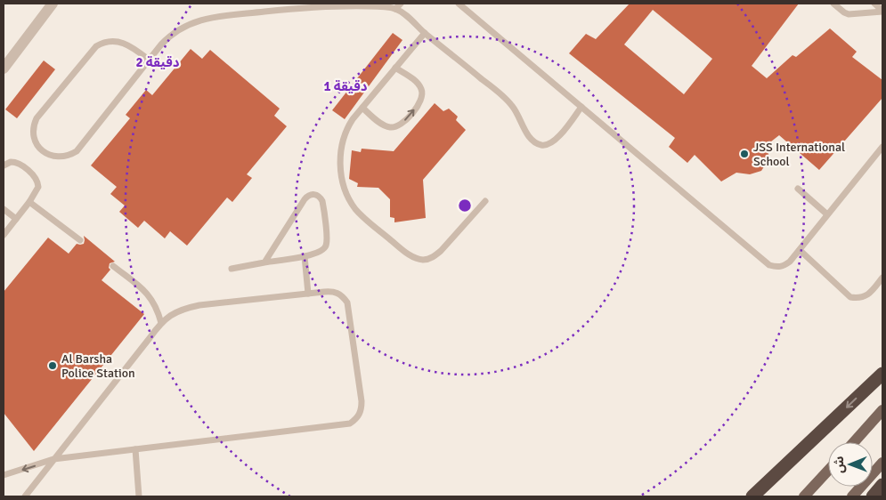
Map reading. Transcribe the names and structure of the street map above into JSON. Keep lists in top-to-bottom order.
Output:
{
  "places": ["JSS International School", "Al Barsha Police Station"],
  "north": "left",
  "rings": ["2 دقيقة", "1 دقيقة"]
}
